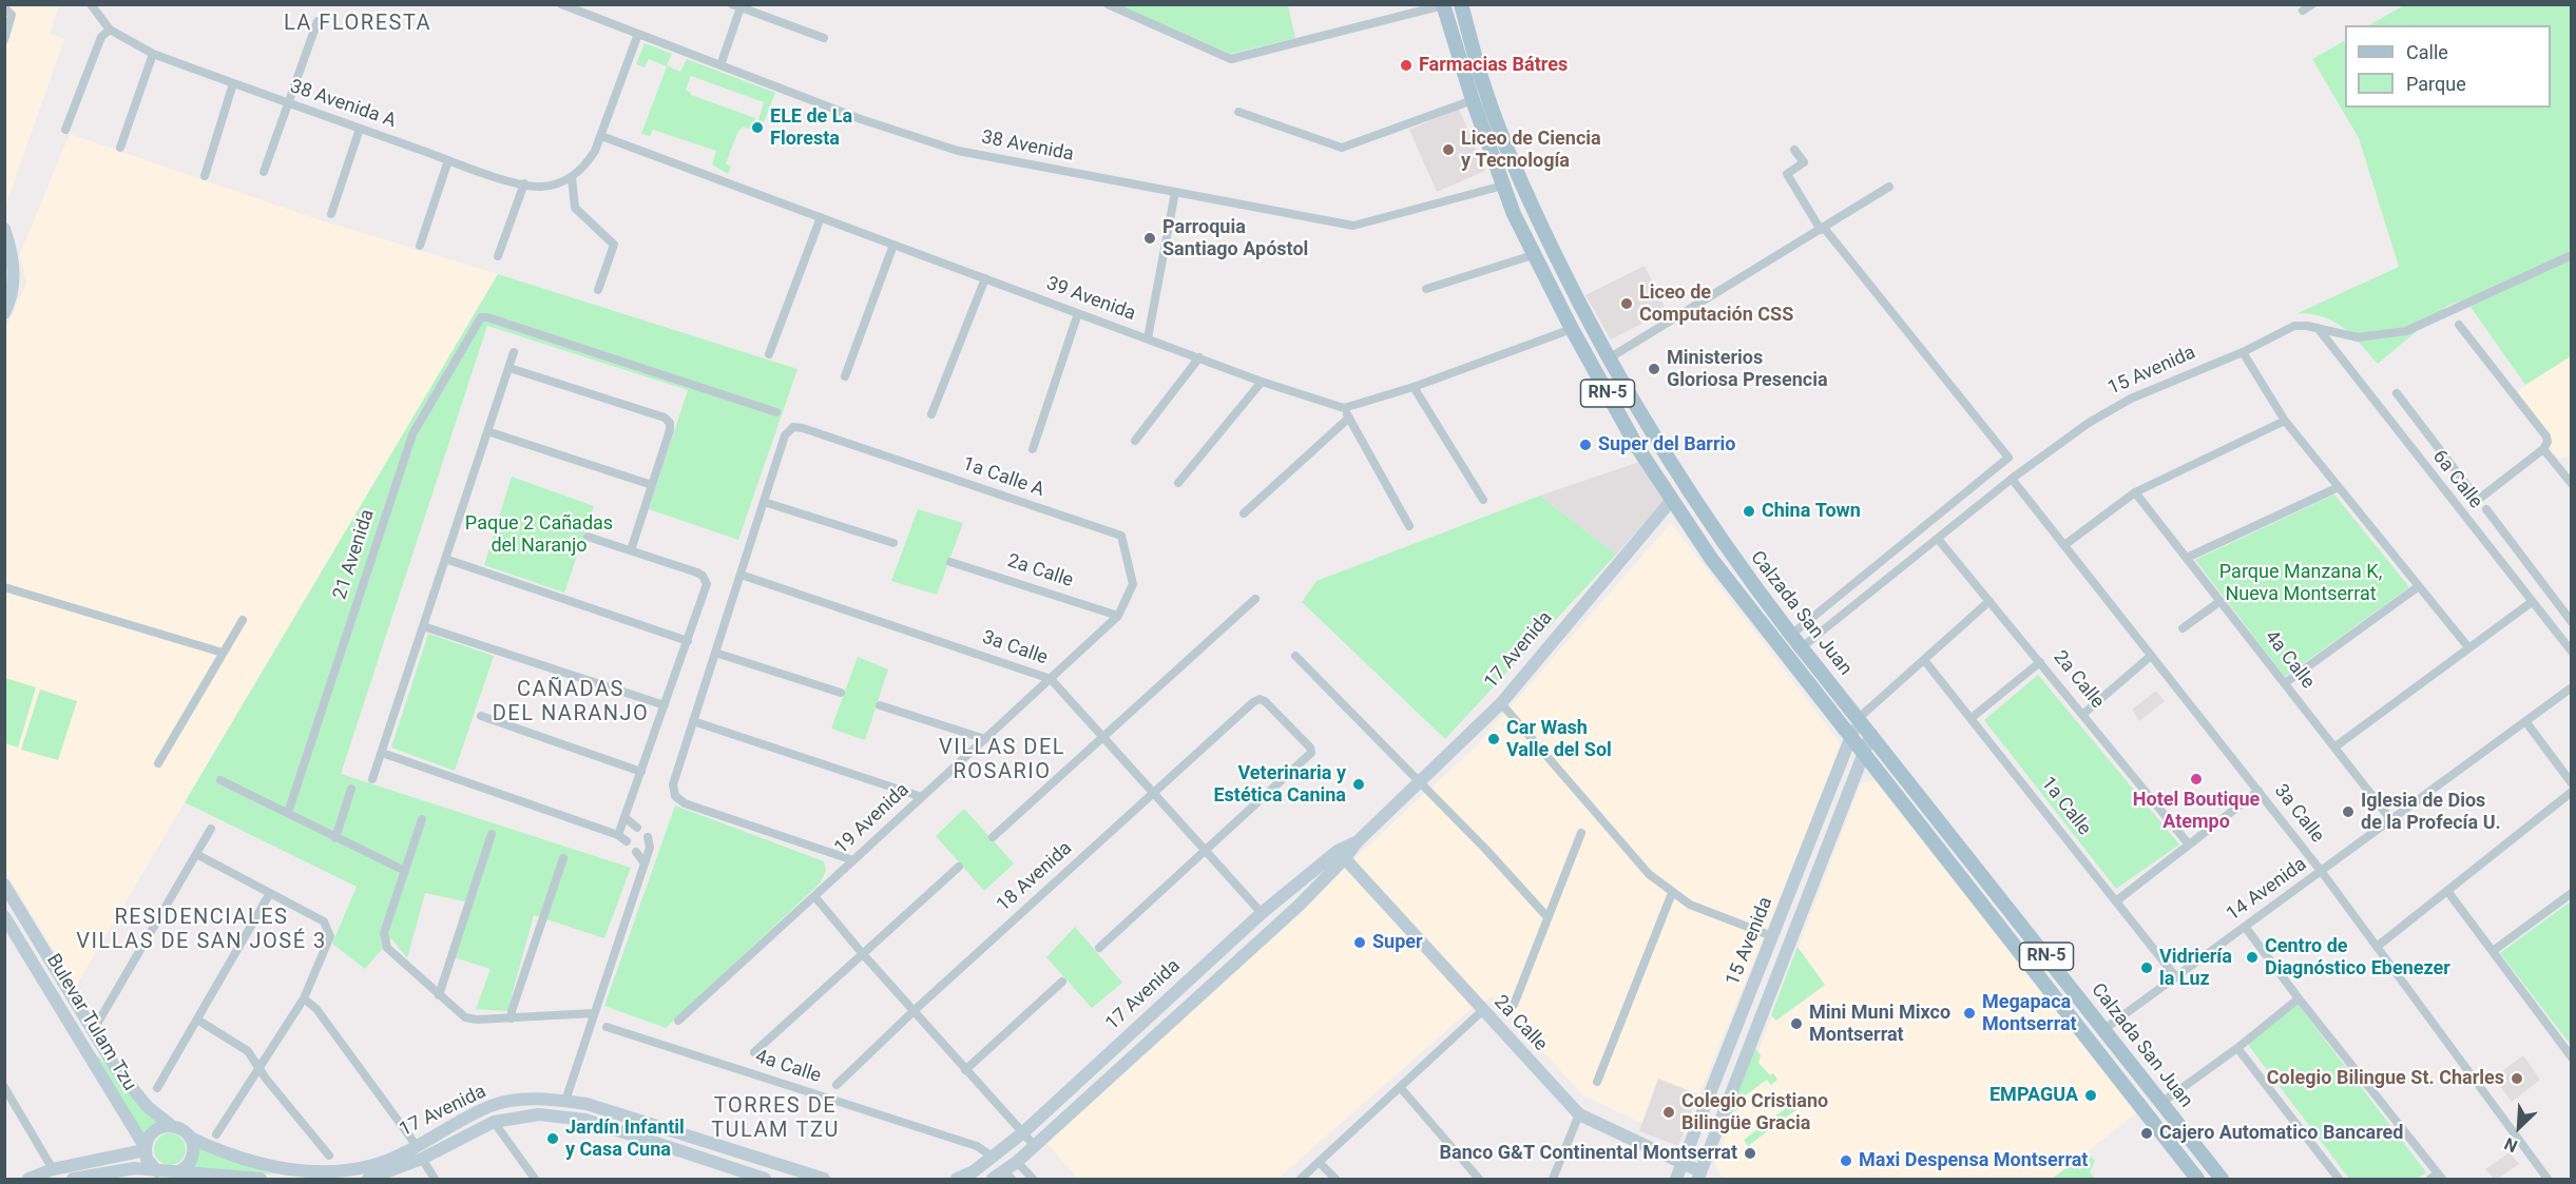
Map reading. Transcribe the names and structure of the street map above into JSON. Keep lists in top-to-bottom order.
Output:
{
  "streets": {
    "main road": [
      "15 Avenida",
      "RN-5",
      "2a Calle",
      "Calzada San Juan",
      "17 Avenida",
      "Bulevar Tulam Tzu"
    ],
    "street": [
      "38 Avenida A",
      "38 Avenida",
      "39 Avenida",
      "1a Calle A",
      "6a Calle",
      "21 Avenida",
      "3a Calle",
      "4a Calle",
      "1a Calle",
      "19 Avenida",
      "18 Avenida",
      "14 Avenida"
    ]
  },
  "crossings": [
    ["38 Avenida", "Calzada San Juan"],
    ["15 Avenida", "6a Calle"],
    ["15 Avenida", "2a Calle"],
    ["15 Avenida", "Calzada San Juan"],
    ["15 Avenida", "3a Calle"],
    ["1a Calle A", "2a Calle"],
    ["1a Calle A", "19 Avenida"],
    ["2a Calle", "17 Avenida"],
    ["2a Calle", "19 Avenida"],
    ["Calzada San Juan", "17 Avenida"],
    ["Calzada San Juan", "14 Avenida"],
    ["3a Calle", "17 Avenida"],
    ["3a Calle", "19 Avenida"],
    ["3a Calle", "18 Avenida"],
    ["3a Calle", "14 Avenida"],
    ["17 Avenida", "4a Calle"],
    ["17 Avenida", "Bulevar Tulam Tzu"],
    ["4a Calle", "14 Avenida"],
    ["1a Calle", "14 Avenida"]
  ],
  "districts": [
    "LA FLORESTA",
    "CAÑADAS DEL NARANJO",
    "VILLAS DEL ROSARIO",
    "RESIDENCIALES VILLAS DE SAN JOSÉ 3",
    "TORRES DE TULAM TZU"
  ],
  "parks": ["Paque 2 Cañadas del Naranjo", "Parque Manzana K, Nueva Montserrat"],
  "places": [
    "Farmacias Bátres",
    "ELE de La Floresta",
    "Liceo de Ciencia y Tecnología",
    "Parroquia Santiago Apóstol",
    "Liceo de Computación CSS",
    "Ministerios Gloriosa Presencia",
    "Super del Barrio",
    "China Town",
    "Car Wash Valle del Sol",
    "Hotel Boutique Atempo",
    "Veterinaria y Estética Canina",
    "Iglesia de Dios de la Profecía U.",
    "Super",
    "Centro de Diagnóstico Ebenezer",
    "Vidriería la Luz",
    "Megapaca Montserrat",
    "Mini Muni Mixco Montserrat",
    "Colegio Bilingue St. Charles",
    "EMPAGUA",
    "Colegio Cristiano Bilingüe Gracia",
    "Cajero Automatico Bancared",
    "Jardín Infantil y Casa Cuna",
    "Banco G&T Continental Montserrat",
    "Maxi Despensa Montserrat"
  ],
  "legend": ["Calle", "Parque"],
  "north": "bottom left"
}
